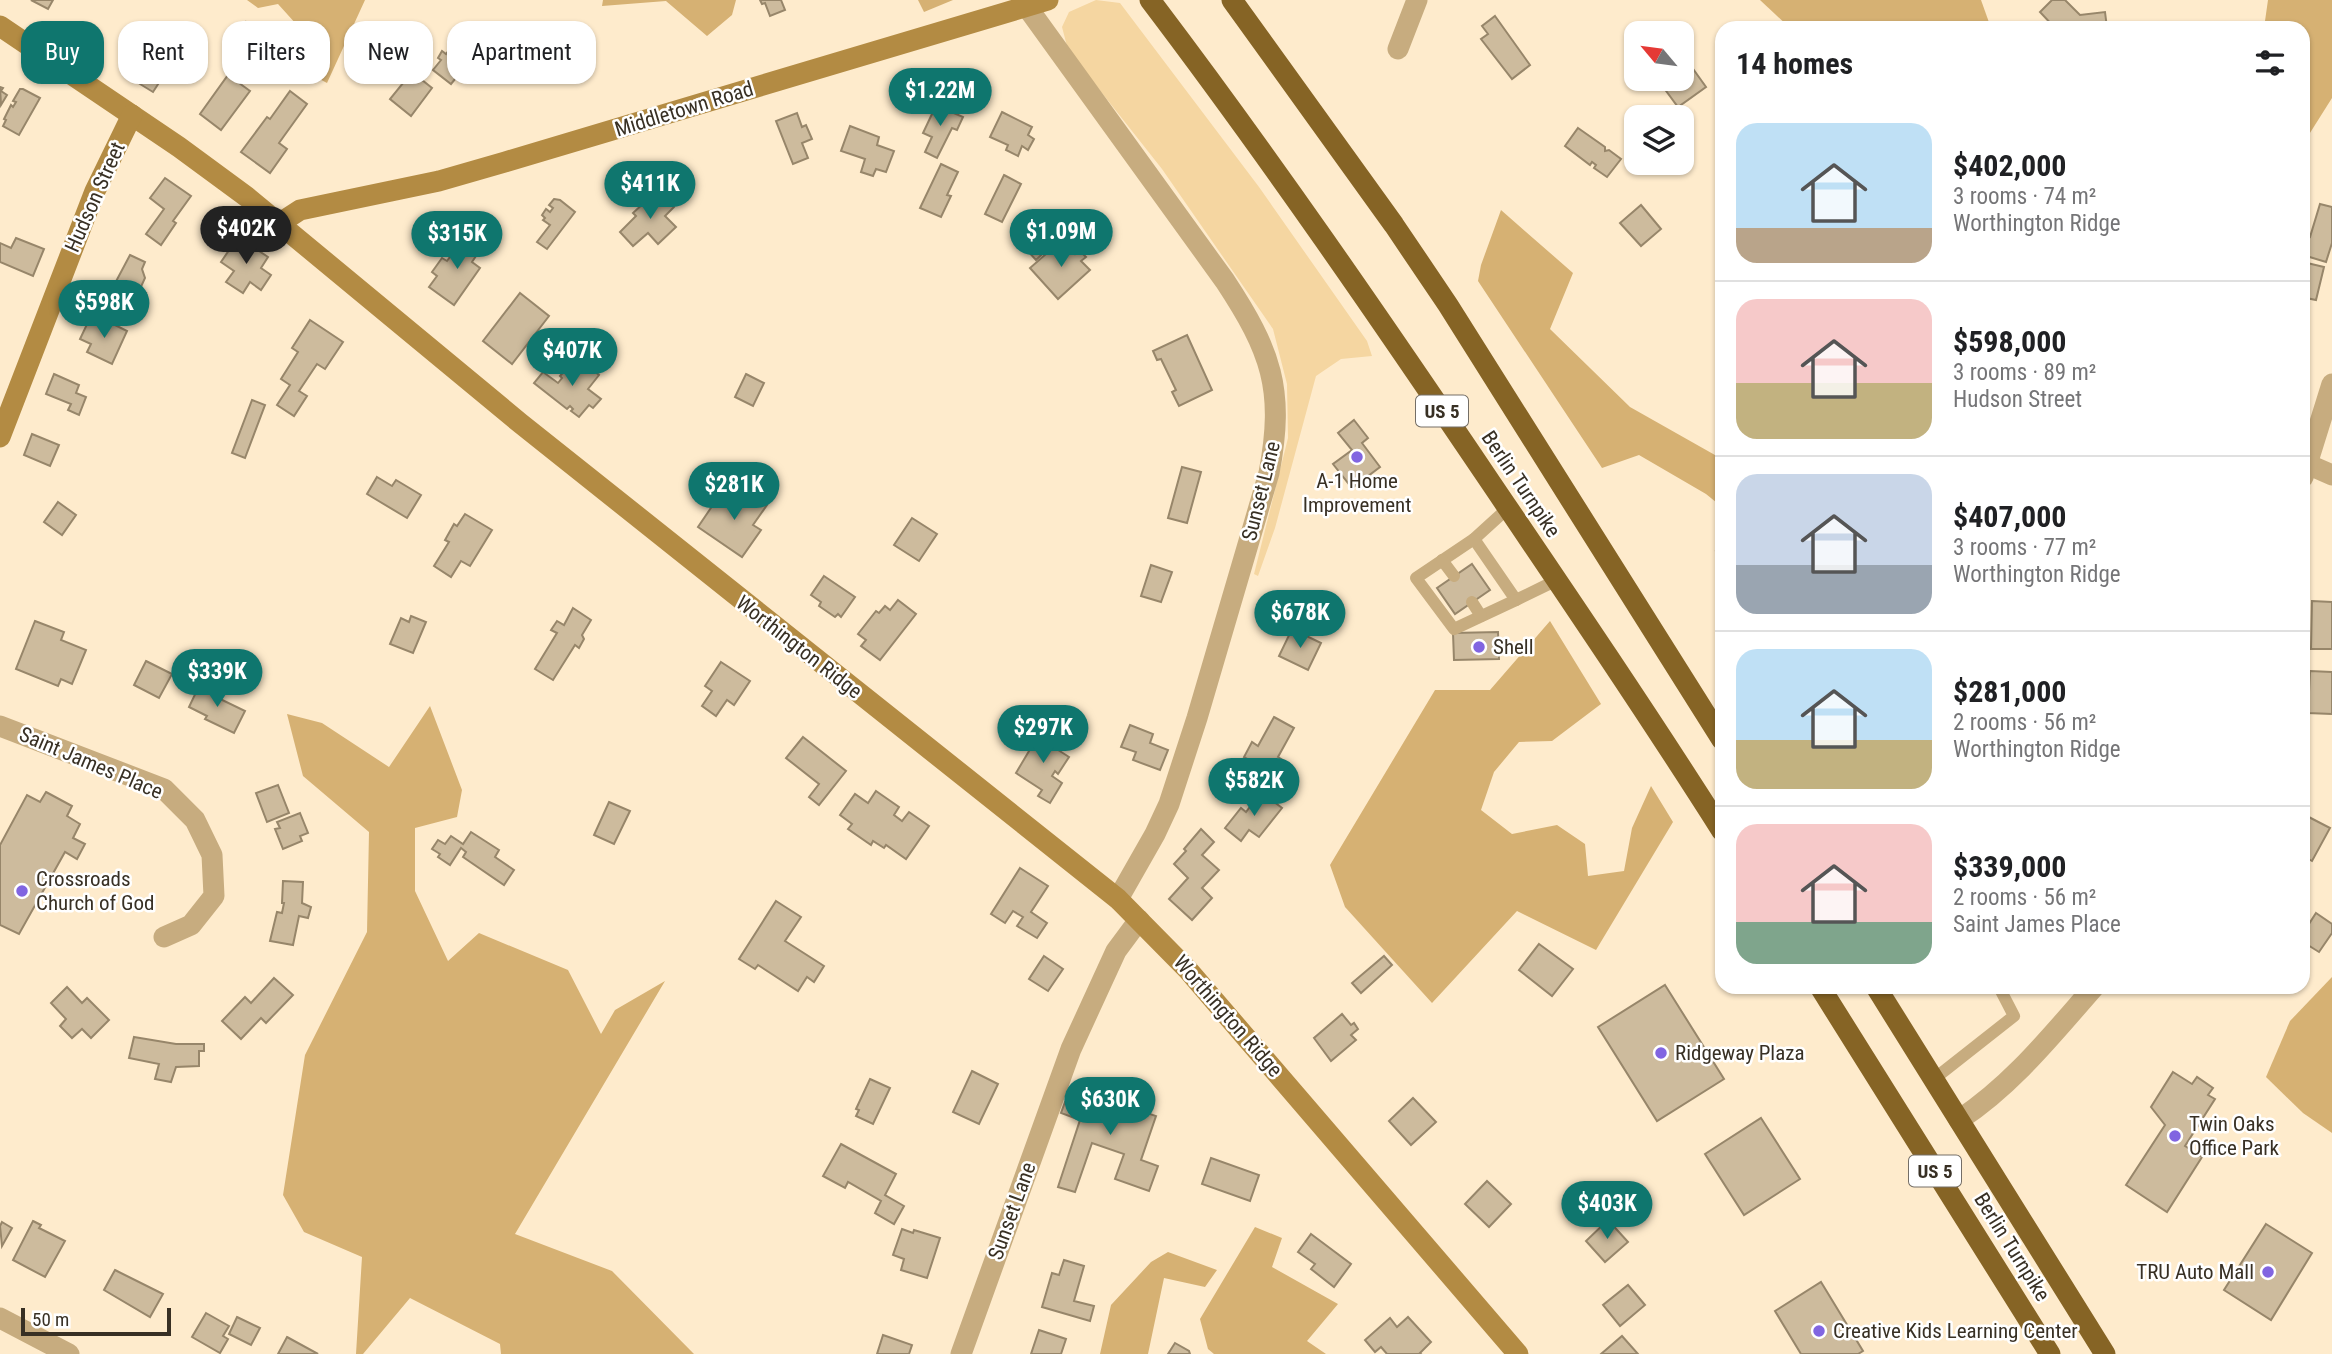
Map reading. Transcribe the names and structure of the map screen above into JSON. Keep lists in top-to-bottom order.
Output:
{
  "streets": {
    "highway": ["US 5", "Berlin Turnpike"],
    "street": [
      "Middletown Road",
      "Hudson Street",
      "Sunset Lane",
      "Worthington Ridge",
      "Saint James Place"
    ]
  },
  "crossings": [
    ["Middletown Road", "Sunset Lane"],
    ["Middletown Road", "Worthington Ridge"],
    ["Hudson Street", "Worthington Ridge"],
    ["Sunset Lane", "Worthington Ridge"]
  ],
  "places": [
    "A-1 Home Improvement",
    "Shell",
    "Crossroads Church of God",
    "Ridgeway Plaza",
    "Twin Oaks Office Park",
    "TRU Auto Mall",
    "Creative Kids Learning Center"
  ],
  "scale_bar": "50 m",
  "north": "top left",
  "page": {
    "chip": [
      "Buy",
      "Rent",
      "Filters",
      "New",
      "Apartment"
    ],
    "heading": "14 homes",
    "price": [
      "$1.22M",
      "$411K",
      "$402K",
      "$1.09M",
      "$315K",
      "$598K",
      "$407K",
      "$281K",
      "$678K",
      "$339K",
      "$297K",
      "$582K",
      "$630K",
      "$403K"
    ],
    "list": [
      {
        "name": "$402,000",
        "note": "3 rooms · 74 m² · Worthington Ridge"
      },
      {
        "name": "$598,000",
        "note": "3 rooms · 89 m² · Hudson Street"
      },
      {
        "name": "$407,000",
        "note": "3 rooms · 77 m² · Worthington Ridge"
      },
      {
        "name": "$281,000",
        "note": "2 rooms · 56 m² · Worthington Ridge"
      },
      {
        "name": "$339,000",
        "note": "2 rooms · 56 m² · Saint James Place"
      }
    ],
    "scale": "50 m"
  }
}
